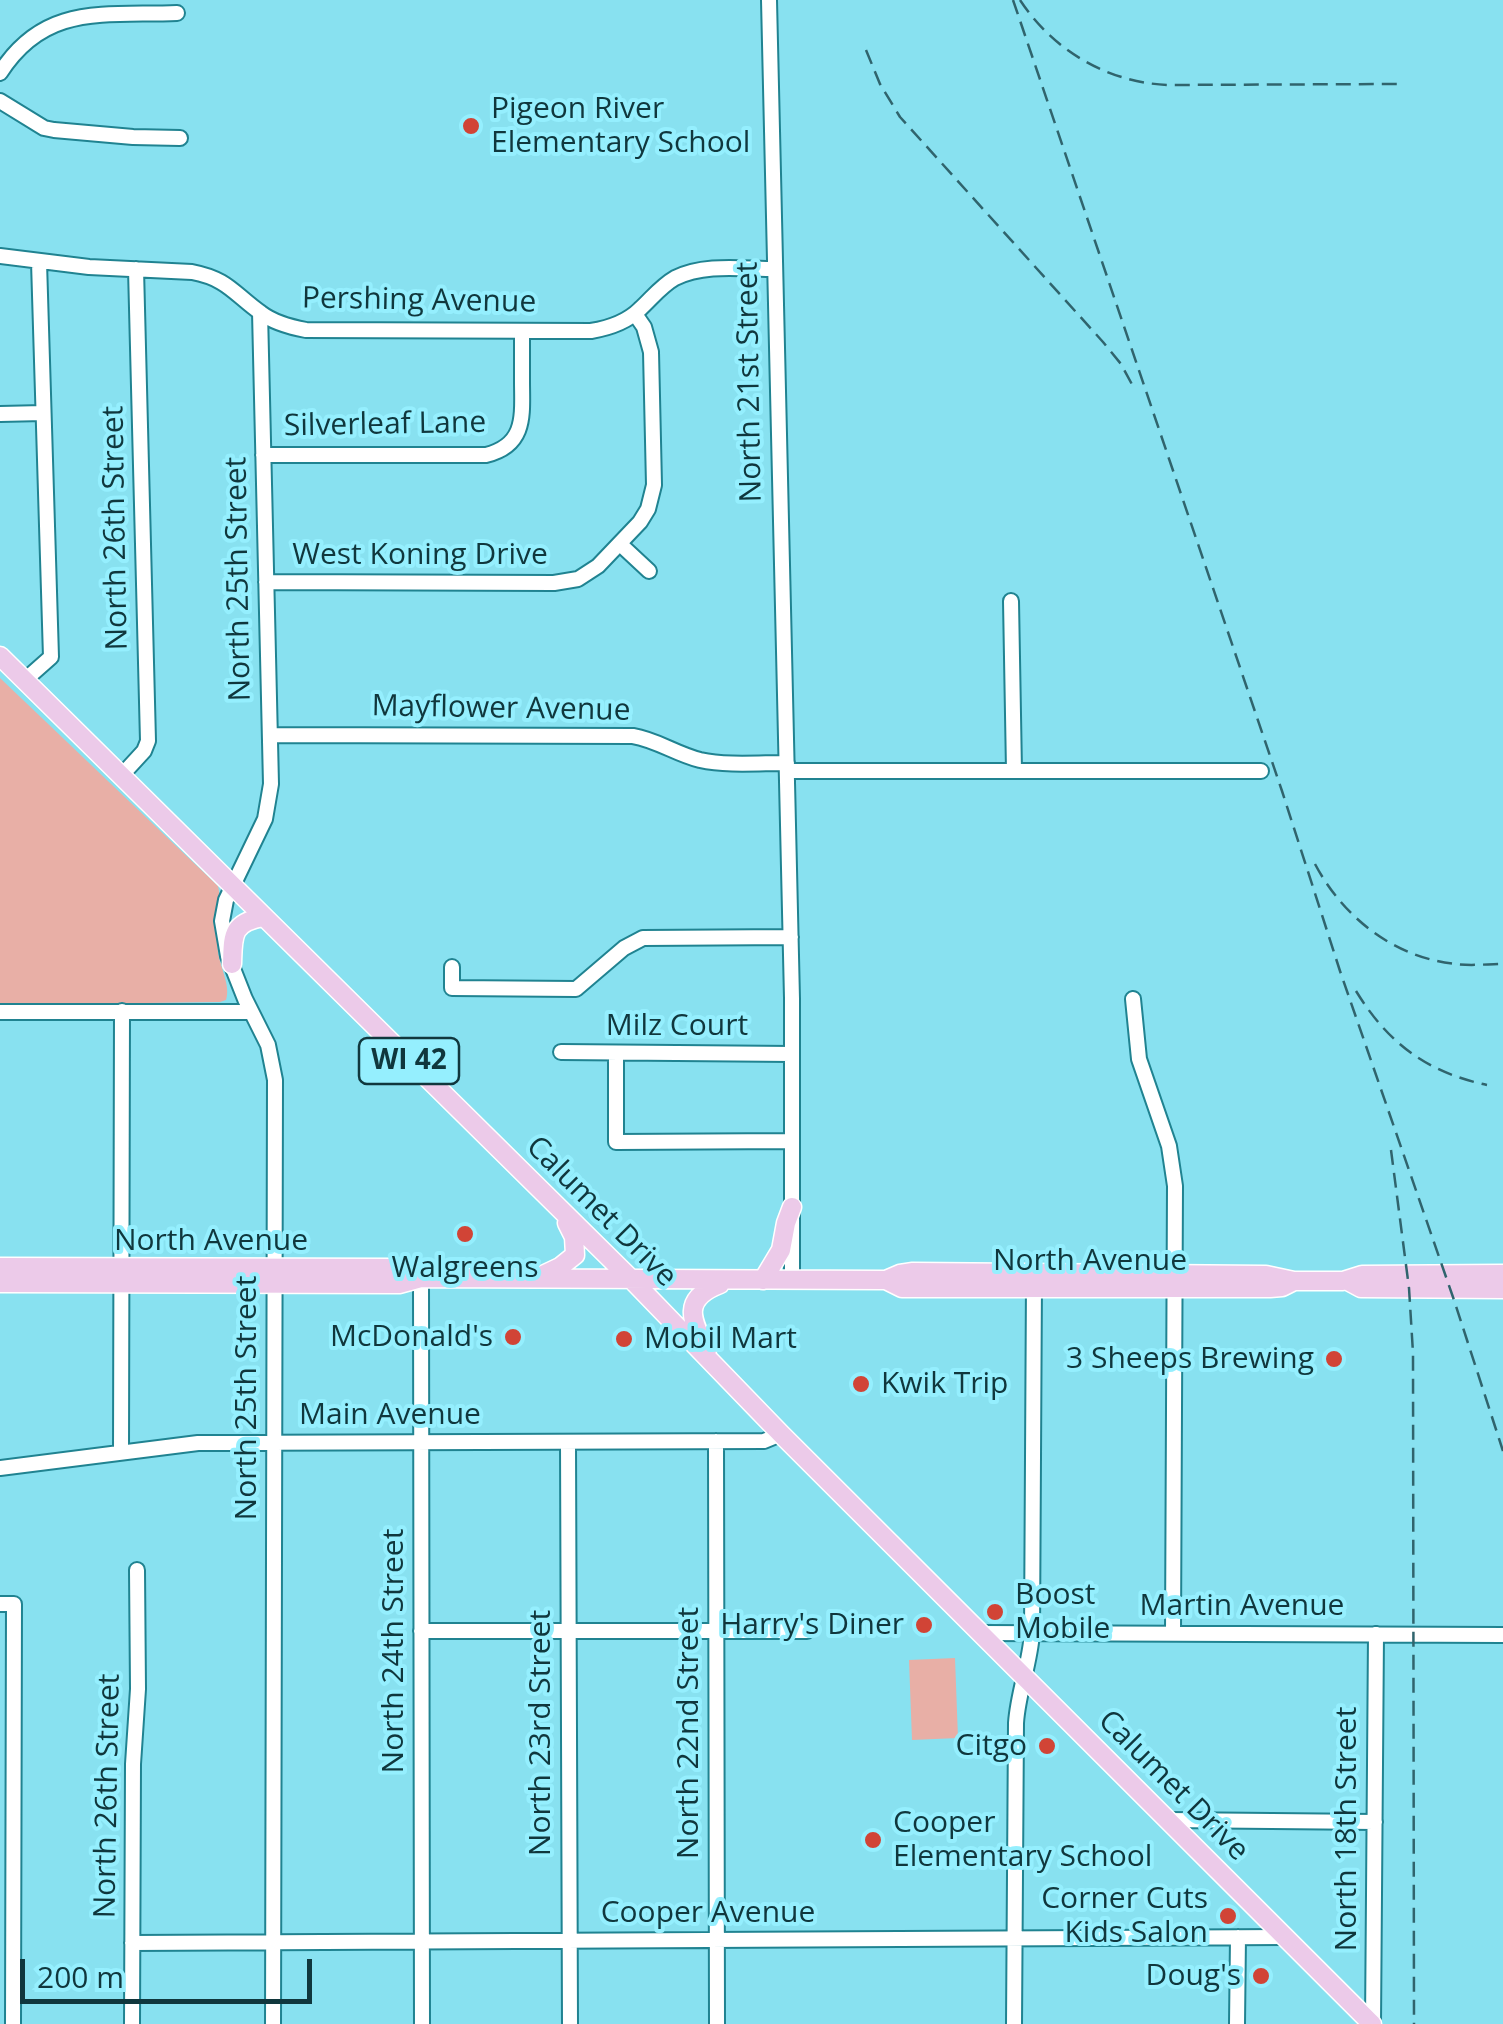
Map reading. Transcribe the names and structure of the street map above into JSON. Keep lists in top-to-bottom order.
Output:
{
  "streets": {
    "main road": ["WI 42", "Calumet Drive", "North Avenue"],
    "street": [
      "Pershing Avenue",
      "North 21st Street",
      "Silverleaf Lane",
      "North 26th Street",
      "West Koning Drive",
      "North 25th Street",
      "Mayflower Avenue",
      "Milz Court",
      "Main Avenue",
      "Martin Avenue",
      "North 24th Street",
      "North 23rd Street",
      "North 22nd Street",
      "North 18th Street",
      "Cooper Avenue"
    ]
  },
  "crossings": [
    ["Pershing Avenue", "North 21st Street"],
    ["Pershing Avenue", "Silverleaf Lane"],
    ["Pershing Avenue", "North 26th Street"],
    ["Pershing Avenue", "West Koning Drive"],
    ["Pershing Avenue", "North 25th Street"],
    ["North 21st Street", "Mayflower Avenue"],
    ["North 21st Street", "Milz Court"],
    ["North 21st Street", "North Avenue"],
    ["Silverleaf Lane", "North 25th Street"],
    ["North 26th Street", "Calumet Drive"],
    ["North 26th Street", "Cooper Avenue"],
    ["West Koning Drive", "North 25th Street"],
    ["North 25th Street", "Mayflower Avenue"],
    ["North 25th Street", "Calumet Drive"],
    ["North 25th Street", "North Avenue"],
    ["North 25th Street", "Main Avenue"],
    ["North 25th Street", "Cooper Avenue"],
    ["Calumet Drive", "North Avenue"],
    ["Calumet Drive", "Main Avenue"],
    ["Calumet Drive", "Martin Avenue"],
    ["Calumet Drive", "North 18th Street"],
    ["Calumet Drive", "Cooper Avenue"],
    ["North Avenue", "North 24th Street"],
    ["Main Avenue", "North 24th Street"],
    ["Main Avenue", "North 23rd Street"],
    ["Main Avenue", "North 22nd Street"],
    ["Martin Avenue", "North 18th Street"],
    ["North 24th Street", "Cooper Avenue"],
    ["North 23rd Street", "Cooper Avenue"],
    ["North 22nd Street", "Cooper Avenue"]
  ],
  "places": [
    "Pigeon River Elementary School",
    "Walgreens",
    "McDonald's",
    "Mobil Mart",
    "3 Sheeps Brewing",
    "Kwik Trip",
    "Boost Mobile",
    "Harry's Diner",
    "Citgo",
    "Cooper Elementary School",
    "Corner Cuts Kids Salon",
    "Doug's"
  ],
  "scale_bar": "200 m"
}
